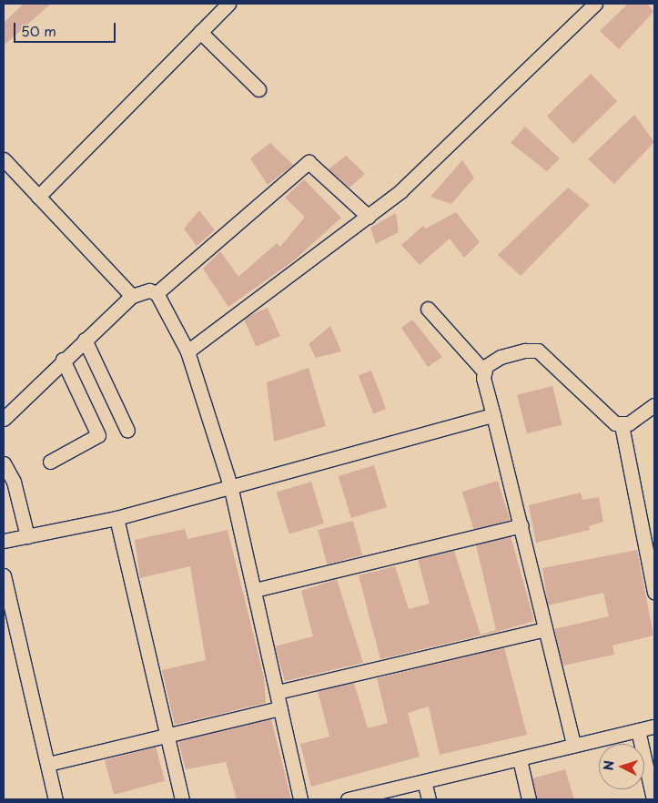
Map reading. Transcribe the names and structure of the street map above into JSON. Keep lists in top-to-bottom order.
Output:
{
  "scale_bar": "50 m",
  "north": "left"
}
